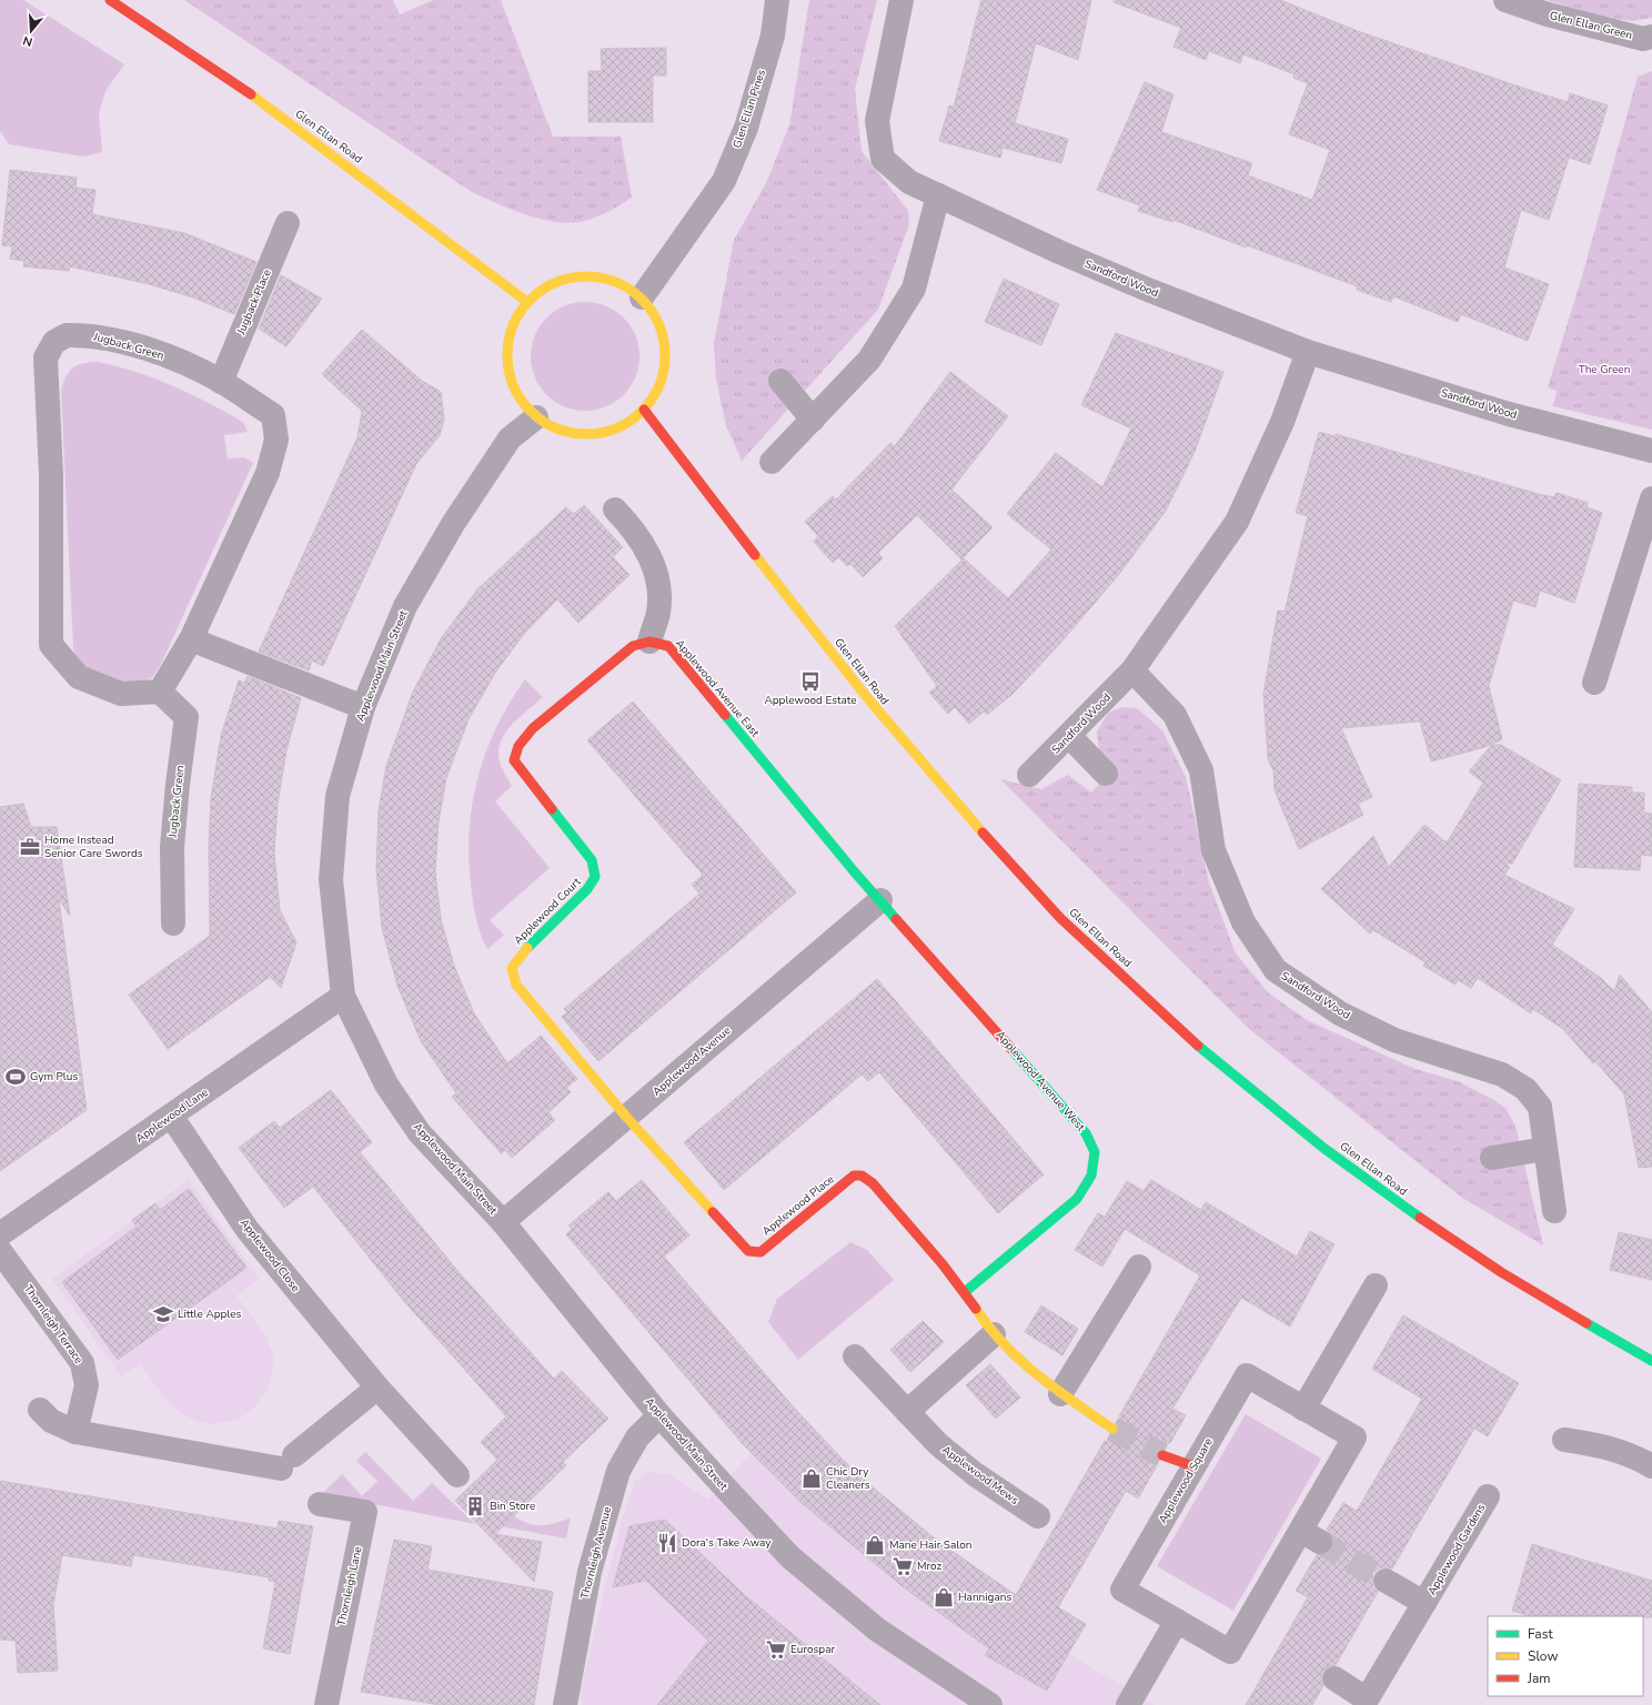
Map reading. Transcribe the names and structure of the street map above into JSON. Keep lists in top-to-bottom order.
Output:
{
  "streets": {
    "street": [
      "Glen Ellan Green",
      "Glen Ellan Pines",
      "Glen Ellan Road",
      "Sandford Wood",
      "Jugback Place",
      "Jugback Green",
      "Applewood Main Street",
      "Applewood Avenue East",
      "Applewood Court",
      "Applewood Avenue",
      "Applewood Avenue West",
      "Applewood Lane",
      "Applewood Place",
      "Applewood Close",
      "Thornleigh Terrace",
      "Applewood Mews",
      "Applewood Square",
      "Applewood Gardens",
      "Thornleigh Avenue",
      "Thornleigh Lane"
    ]
  },
  "crossings": [
    ["Glen Ellan Pines", "Glen Ellan Road"],
    ["Glen Ellan Pines", "Applewood Main Street"],
    ["Glen Ellan Road", "Applewood Main Street"],
    ["Jugback Place", "Jugback Green"],
    ["Applewood Main Street", "Applewood Avenue"],
    ["Applewood Main Street", "Applewood Lane"],
    ["Applewood Main Street", "Thornleigh Avenue"],
    ["Applewood Avenue East", "Applewood Court"],
    ["Applewood Avenue East", "Applewood Avenue"],
    ["Applewood Avenue East", "Applewood Avenue West"],
    ["Applewood Court", "Applewood Avenue"],
    ["Applewood Court", "Applewood Place"],
    ["Applewood Avenue", "Applewood Avenue West"],
    ["Applewood Avenue", "Applewood Place"],
    ["Applewood Avenue West", "Applewood Place"],
    ["Applewood Lane", "Applewood Close"]
  ],
  "parks": ["The Green"],
  "places": {
    "bus stop": ["Applewood Estate"],
    "office": ["Home Instead Senior Care Swords"],
    "sports": ["Gym Plus"],
    "school or university": ["Little Apples"],
    "shop": ["Chic Dry Cleaners", "Mane Hair Salon", "Hannigans"],
    "building": ["Bin Store"],
    "restaurant": ["Dora's Take Away"],
    "supermarket": ["Mroz", "Eurospar"]
  },
  "legend": ["Fast", "Slow", "Jam"],
  "north": "bottom"
}
